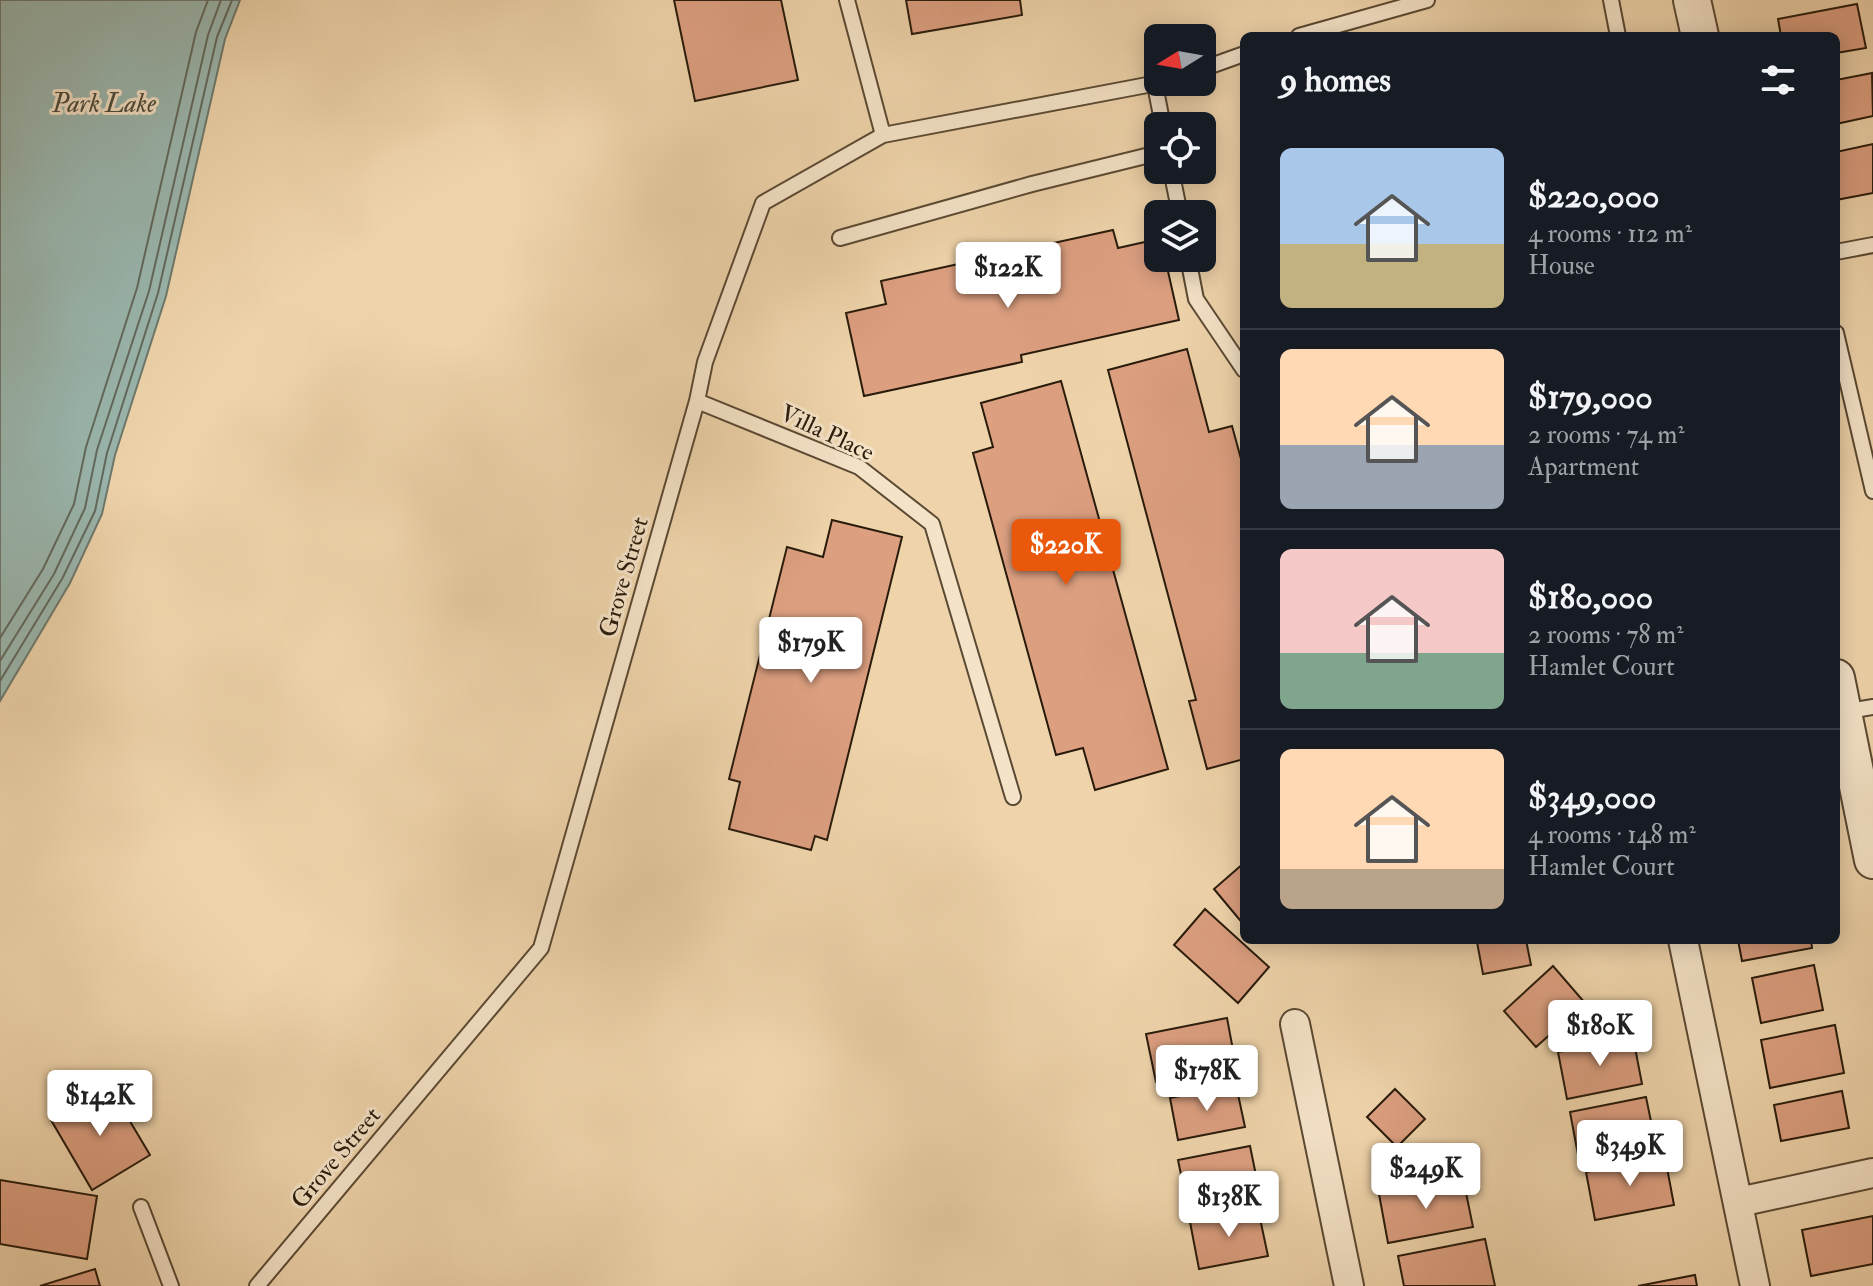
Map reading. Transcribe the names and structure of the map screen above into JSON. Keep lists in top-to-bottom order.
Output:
{
  "streets": {
    "lane": ["Villa Place", "Grove Street"]
  },
  "crossings": [
    ["Villa Place", "Grove Street"]
  ],
  "water": ["Park Lake"],
  "north": "left",
  "page": {
    "heading": "9 homes",
    "list": [
      {
        "name": "$220,000",
        "note": "4 rooms · 112 m² · House"
      },
      {
        "name": "$179,000",
        "note": "2 rooms · 74 m² · Apartment"
      },
      {
        "name": "$180,000",
        "note": "2 rooms · 78 m² · Hamlet Court"
      },
      {
        "name": "$349,000",
        "note": "4 rooms · 148 m² · Hamlet Court"
      }
    ],
    "price": [
      "$122K",
      "$220K",
      "$179K",
      "$180K",
      "$178K",
      "$142K",
      "$349K",
      "$249K",
      "$138K"
    ]
  }
}
